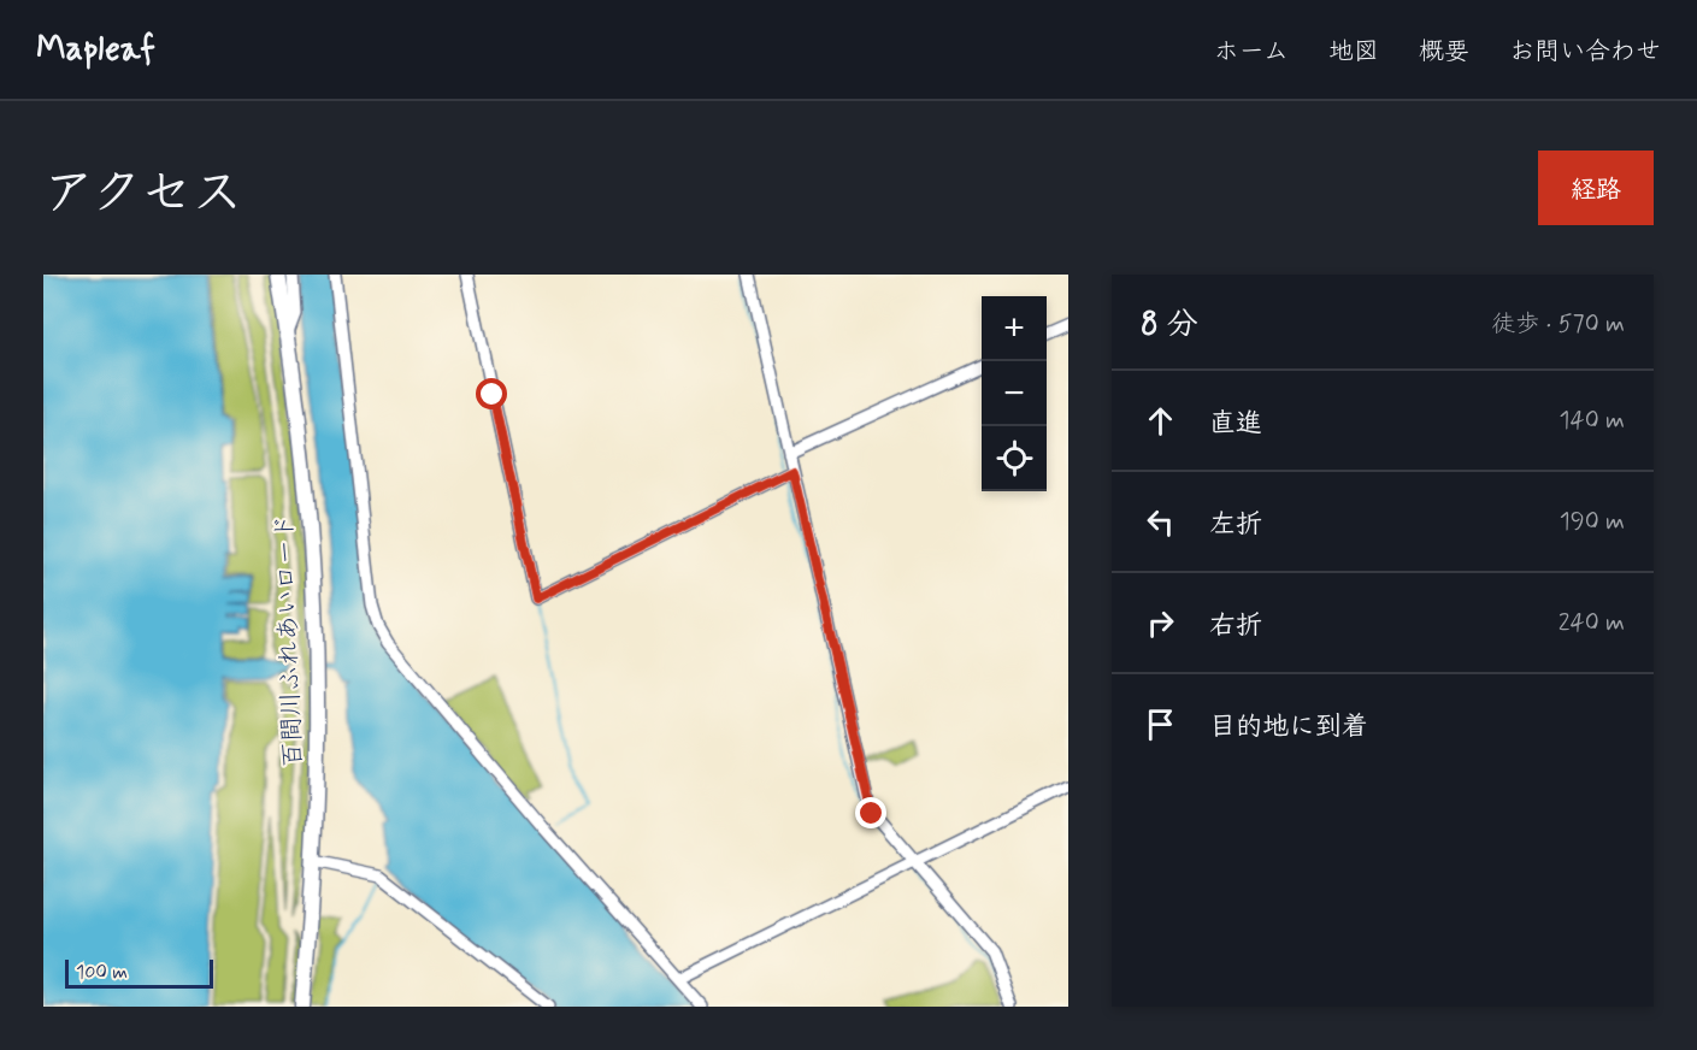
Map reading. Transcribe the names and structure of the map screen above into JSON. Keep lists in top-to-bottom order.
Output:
{
  "streets": {
    "street": ["百間川ふれあいロード"]
  },
  "scale_bar": "100 m",
  "page": {
    "header": "Mapleaf",
    "nav": [
      "ホーム",
      "地図",
      "概要",
      "お問い合わせ"
    ],
    "title": "アクセス",
    "buttons": "経路",
    "heading": ["8 分", "徒歩 · 570 m"],
    "map_buttons": ["+", "−"],
    "list": [
      ["直進", "140 m"],
      ["左折", "190 m"],
      ["右折", "240 m"],
      "目的地に到着"
    ],
    "scale": "100 m"
  }
}
